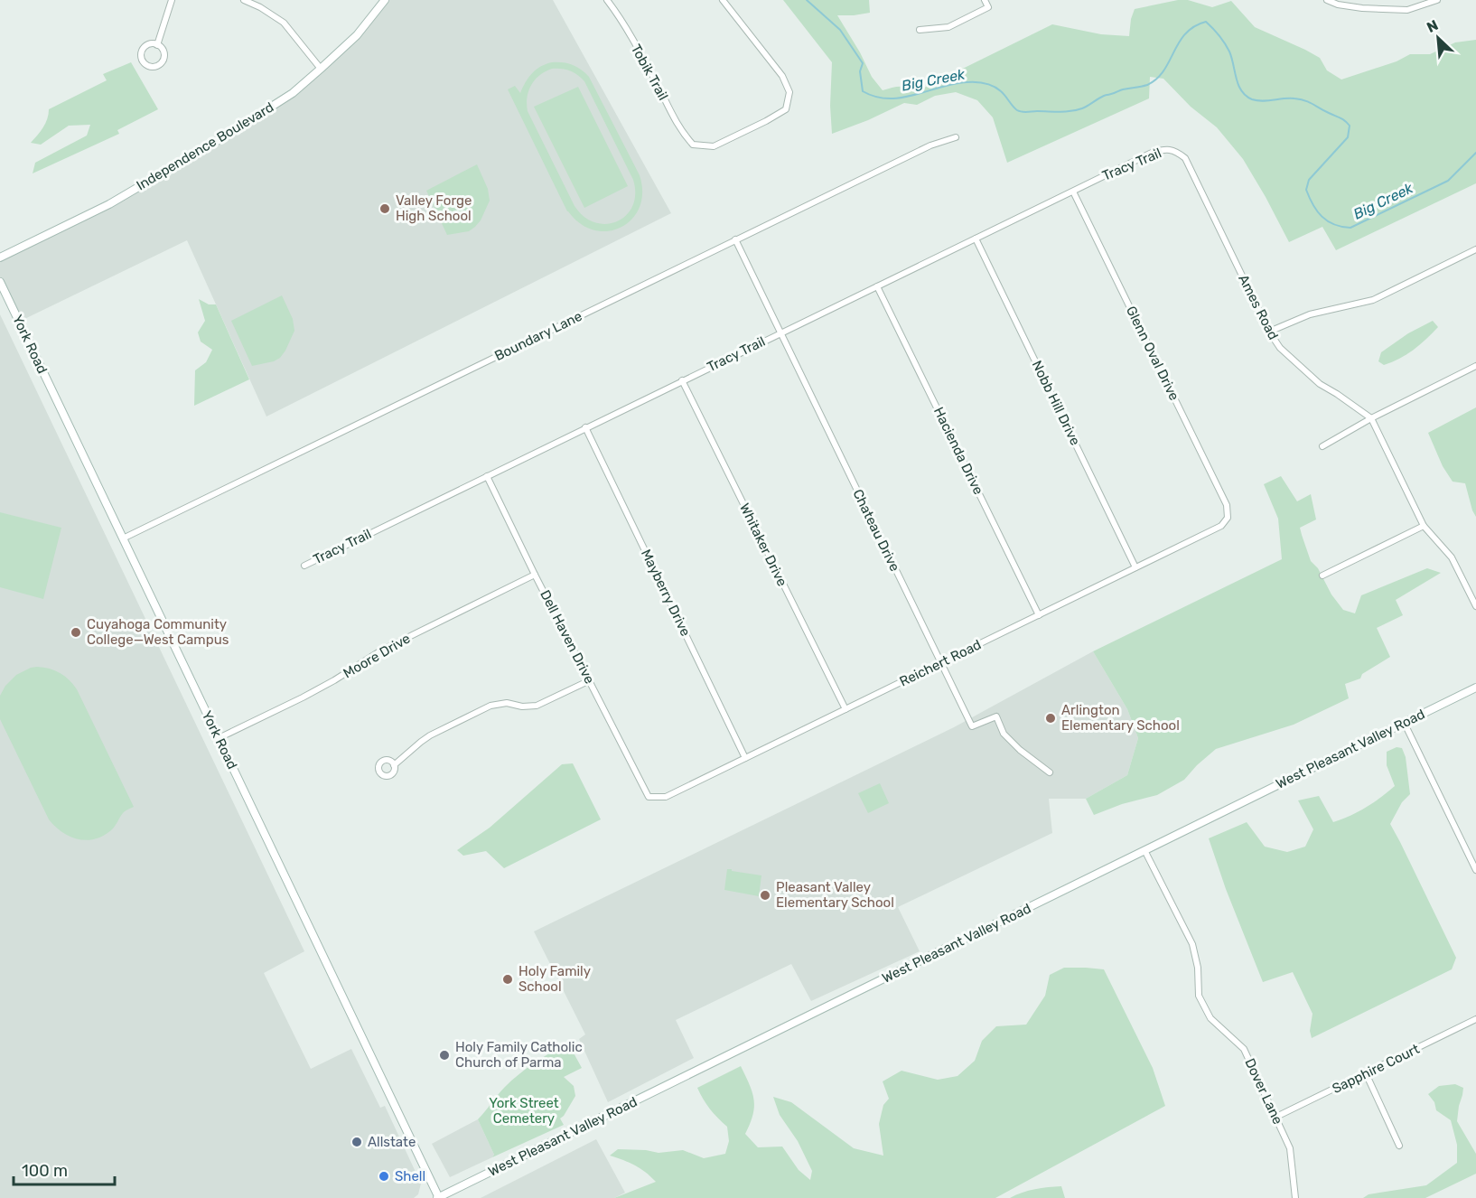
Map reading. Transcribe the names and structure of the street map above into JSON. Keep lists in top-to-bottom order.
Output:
{
  "streets": {
    "main road": ["Independence Boulevard", "York Road", "West Pleasant Valley Road"],
    "street": [
      "Tobik Trail",
      "Tracy Trail",
      "Ames Road",
      "Boundary Lane",
      "Glenn Oval Drive",
      "Nobb Hill Drive",
      "Hacienda Drive",
      "Chateau Drive",
      "Whitaker Drive",
      "Mayberry Drive",
      "Dell Haven Drive",
      "Moore Drive",
      "Reichert Road",
      "Sapphire Court",
      "Dover Lane"
    ]
  },
  "crossings": [
    ["Tracy Trail", "Ames Road"],
    ["Tracy Trail", "Glenn Oval Drive"],
    ["Tracy Trail", "Nobb Hill Drive"],
    ["Tracy Trail", "Hacienda Drive"],
    ["Tracy Trail", "Chateau Drive"],
    ["Tracy Trail", "Whitaker Drive"],
    ["Tracy Trail", "Mayberry Drive"],
    ["Tracy Trail", "Dell Haven Drive"],
    ["Boundary Lane", "York Road"],
    ["Boundary Lane", "Chateau Drive"],
    ["York Road", "Moore Drive"],
    ["York Road", "West Pleasant Valley Road"],
    ["Glenn Oval Drive", "Reichert Road"],
    ["Nobb Hill Drive", "Reichert Road"],
    ["Hacienda Drive", "Reichert Road"],
    ["Chateau Drive", "Reichert Road"],
    ["Whitaker Drive", "Reichert Road"],
    ["Mayberry Drive", "Reichert Road"],
    ["Dell Haven Drive", "Moore Drive"],
    ["Dell Haven Drive", "Reichert Road"],
    ["West Pleasant Valley Road", "Dover Lane"],
    ["Sapphire Court", "Dover Lane"]
  ],
  "water": ["Big Creek"],
  "parks": ["York Street Cemetery"],
  "places": [
    "Valley Forge High School",
    "Cuyahoga Community College—West Campus",
    "Arlington Elementary School",
    "Pleasant Valley Elementary School",
    "Holy Family School",
    "Holy Family Catholic Church of Parma",
    "Allstate",
    "Shell"
  ],
  "scale_bar": "100 m",
  "north": "top left"
}
